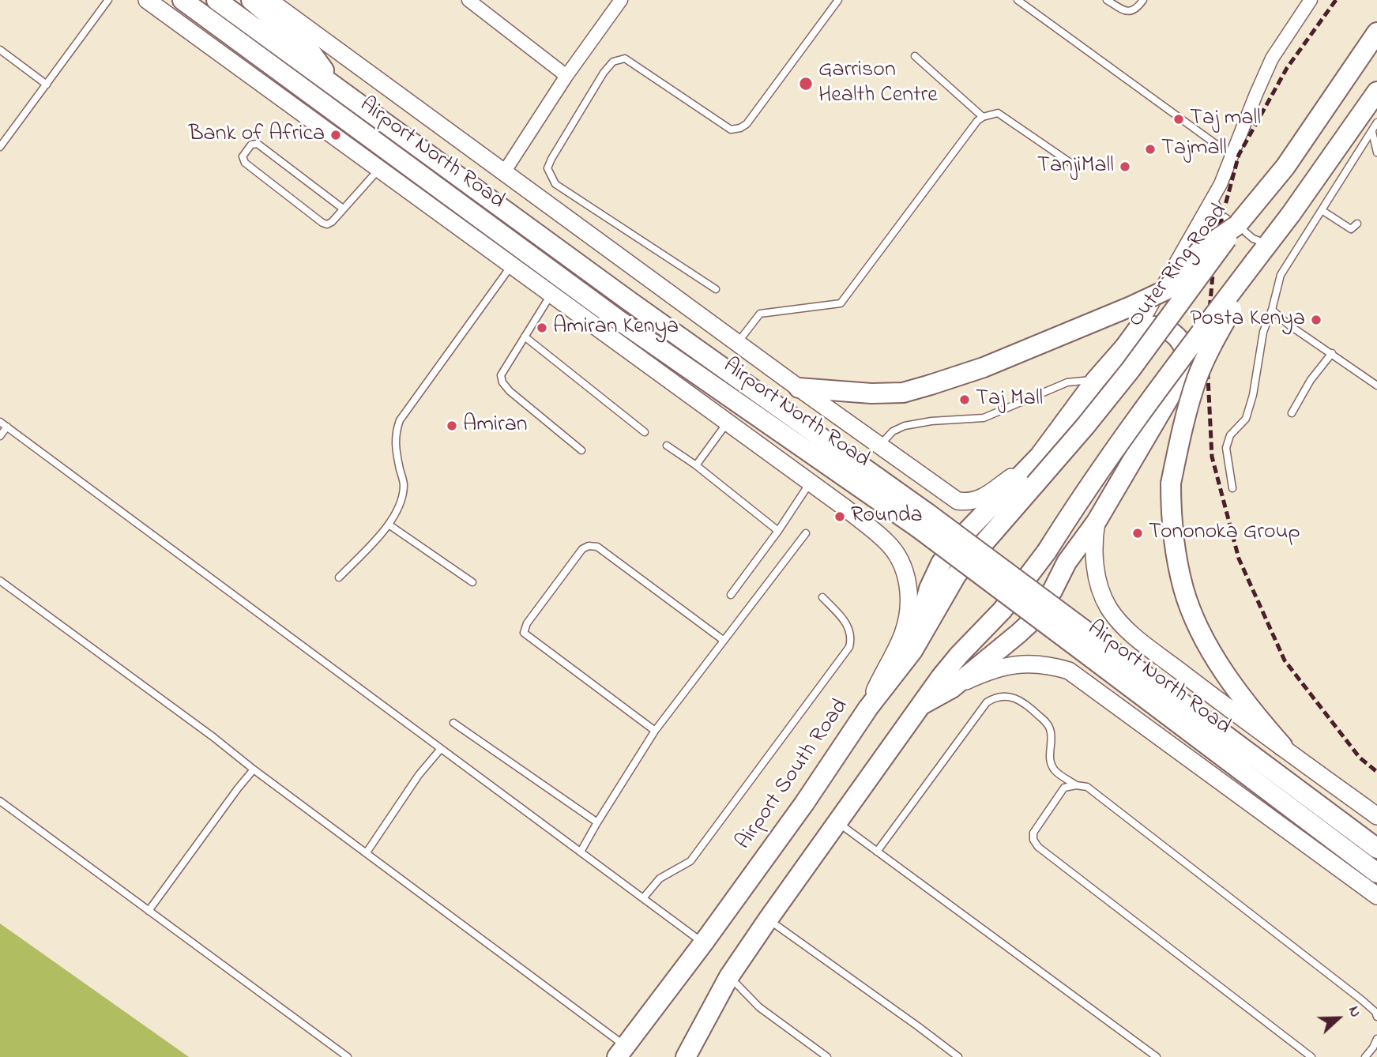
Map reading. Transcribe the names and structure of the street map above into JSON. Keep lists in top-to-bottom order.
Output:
{
  "streets": {
    "main road": ["Airport North Road", "Outer Ring Road", "Airport South Road"]
  },
  "crossings": [
    ["Airport North Road", "Airport South Road"],
    ["Outer Ring Road", "Airport South Road"]
  ],
  "places": [
    "Garrison Health Centre",
    "Taj mall",
    "Bank of Africa",
    "Tajmall",
    "TanjiMall",
    "Posta Kenya",
    "Amiran Kenya",
    "Taj Mall",
    "Amiran",
    "Rounda",
    "Tononoka Group"
  ],
  "north": "right"
}
